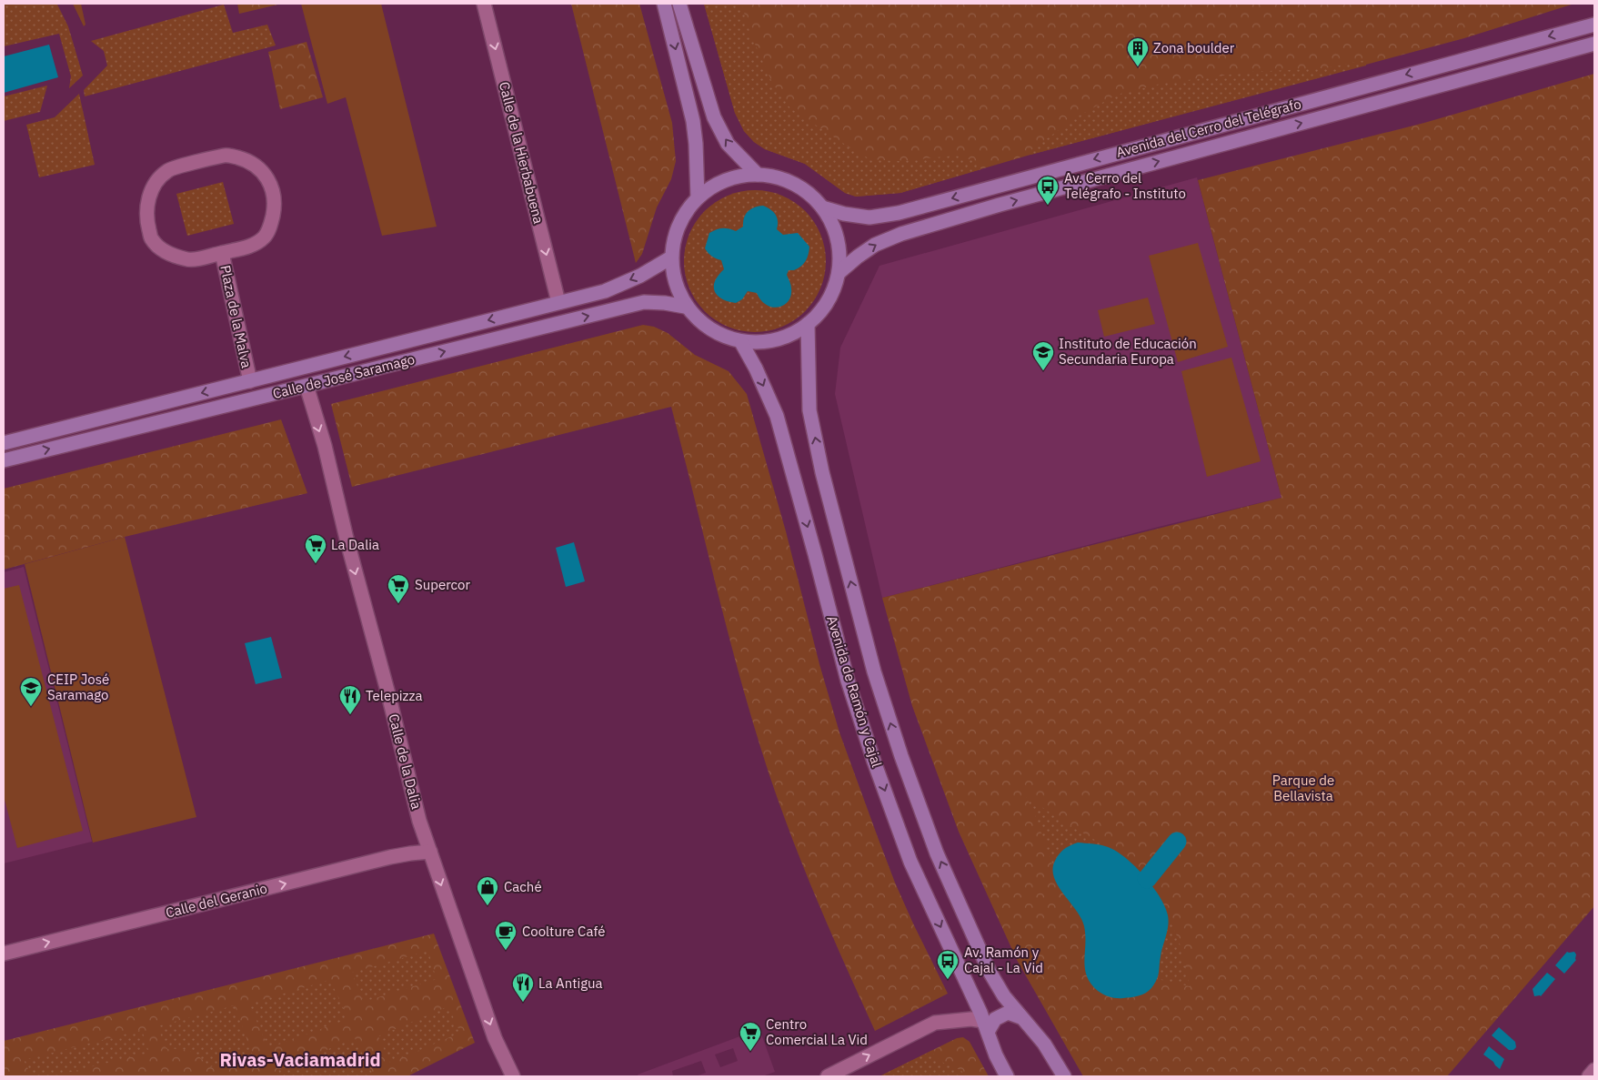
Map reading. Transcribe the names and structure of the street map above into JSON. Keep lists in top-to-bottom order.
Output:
{
  "streets": {
    "street": [
      "Avenida del Cerro del Telégrafo",
      "Calle de la Hierbabuena",
      "Plaza de la Malva",
      "Calle de José Saramago",
      "Avenida de Ramón y Cajal",
      "Calle de la Dalia",
      "Calle del Geranio"
    ]
  },
  "crossings": [
    ["Calle de la Hierbabuena", "Calle de José Saramago"],
    ["Plaza de la Malva", "Calle de José Saramago"],
    ["Calle de José Saramago", "Calle de la Dalia"],
    ["Calle de la Dalia", "Calle del Geranio"]
  ],
  "one_way": ["Calle de la Hierbabuena", "Calle de la Dalia", "Calle del Geranio"],
  "districts": ["Rivas-Vaciamadrid"],
  "parks": ["Parque de Bellavista"],
  "places": {
    "building": ["Zona boulder"],
    "bus stop": ["Av. Cerro del Telégrafo - Instituto", "Av. Ramón y Cajal - La Vid"],
    "school or university": ["Instituto de Educación Secundaria Europa", "CEIP José Saramago"],
    "supermarket": ["La Dalia", "Supercor", "Centro Comercial La Vid"],
    "restaurant": ["Telepizza", "La Antigua"],
    "shop": ["Caché"],
    "cafe": ["Coolture Café"]
  }
}
